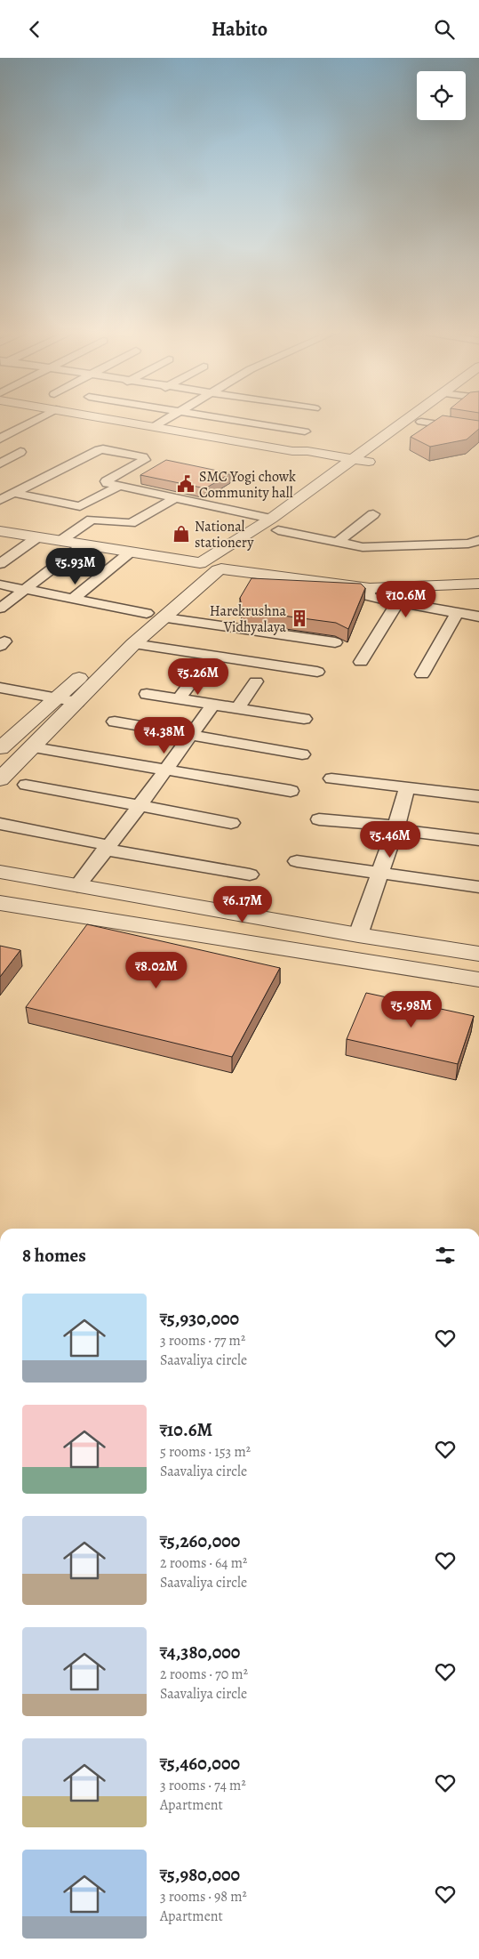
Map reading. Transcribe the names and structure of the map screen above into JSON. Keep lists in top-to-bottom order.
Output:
{
  "places": {
    "public building": ["SMC Yogi chowk Community hall"],
    "shop": ["National stationery"],
    "building": ["Harekrushna Vidhyalaya"]
  },
  "page": {
    "header": "Habito",
    "price": [
      "₹5.93M",
      "₹10.6M",
      "₹5.26M",
      "₹4.38M",
      "₹5.46M",
      "₹6.17M",
      "₹8.02M",
      "₹5.98M"
    ],
    "heading": "8 homes",
    "list": [
      {
        "name": "₹5,930,000",
        "note": "3 rooms · 77 m² · Saavaliya circle"
      },
      {
        "name": "₹10.6M",
        "note": "5 rooms · 153 m² · Saavaliya circle"
      },
      {
        "name": "₹5,260,000",
        "note": "2 rooms · 64 m² · Saavaliya circle"
      },
      {
        "name": "₹4,380,000",
        "note": "2 rooms · 70 m² · Saavaliya circle"
      },
      {
        "name": "₹5,460,000",
        "note": "3 rooms · 74 m² · Apartment"
      },
      {
        "name": "₹5,980,000",
        "note": "3 rooms · 98 m² · Apartment"
      }
    ]
  }
}
